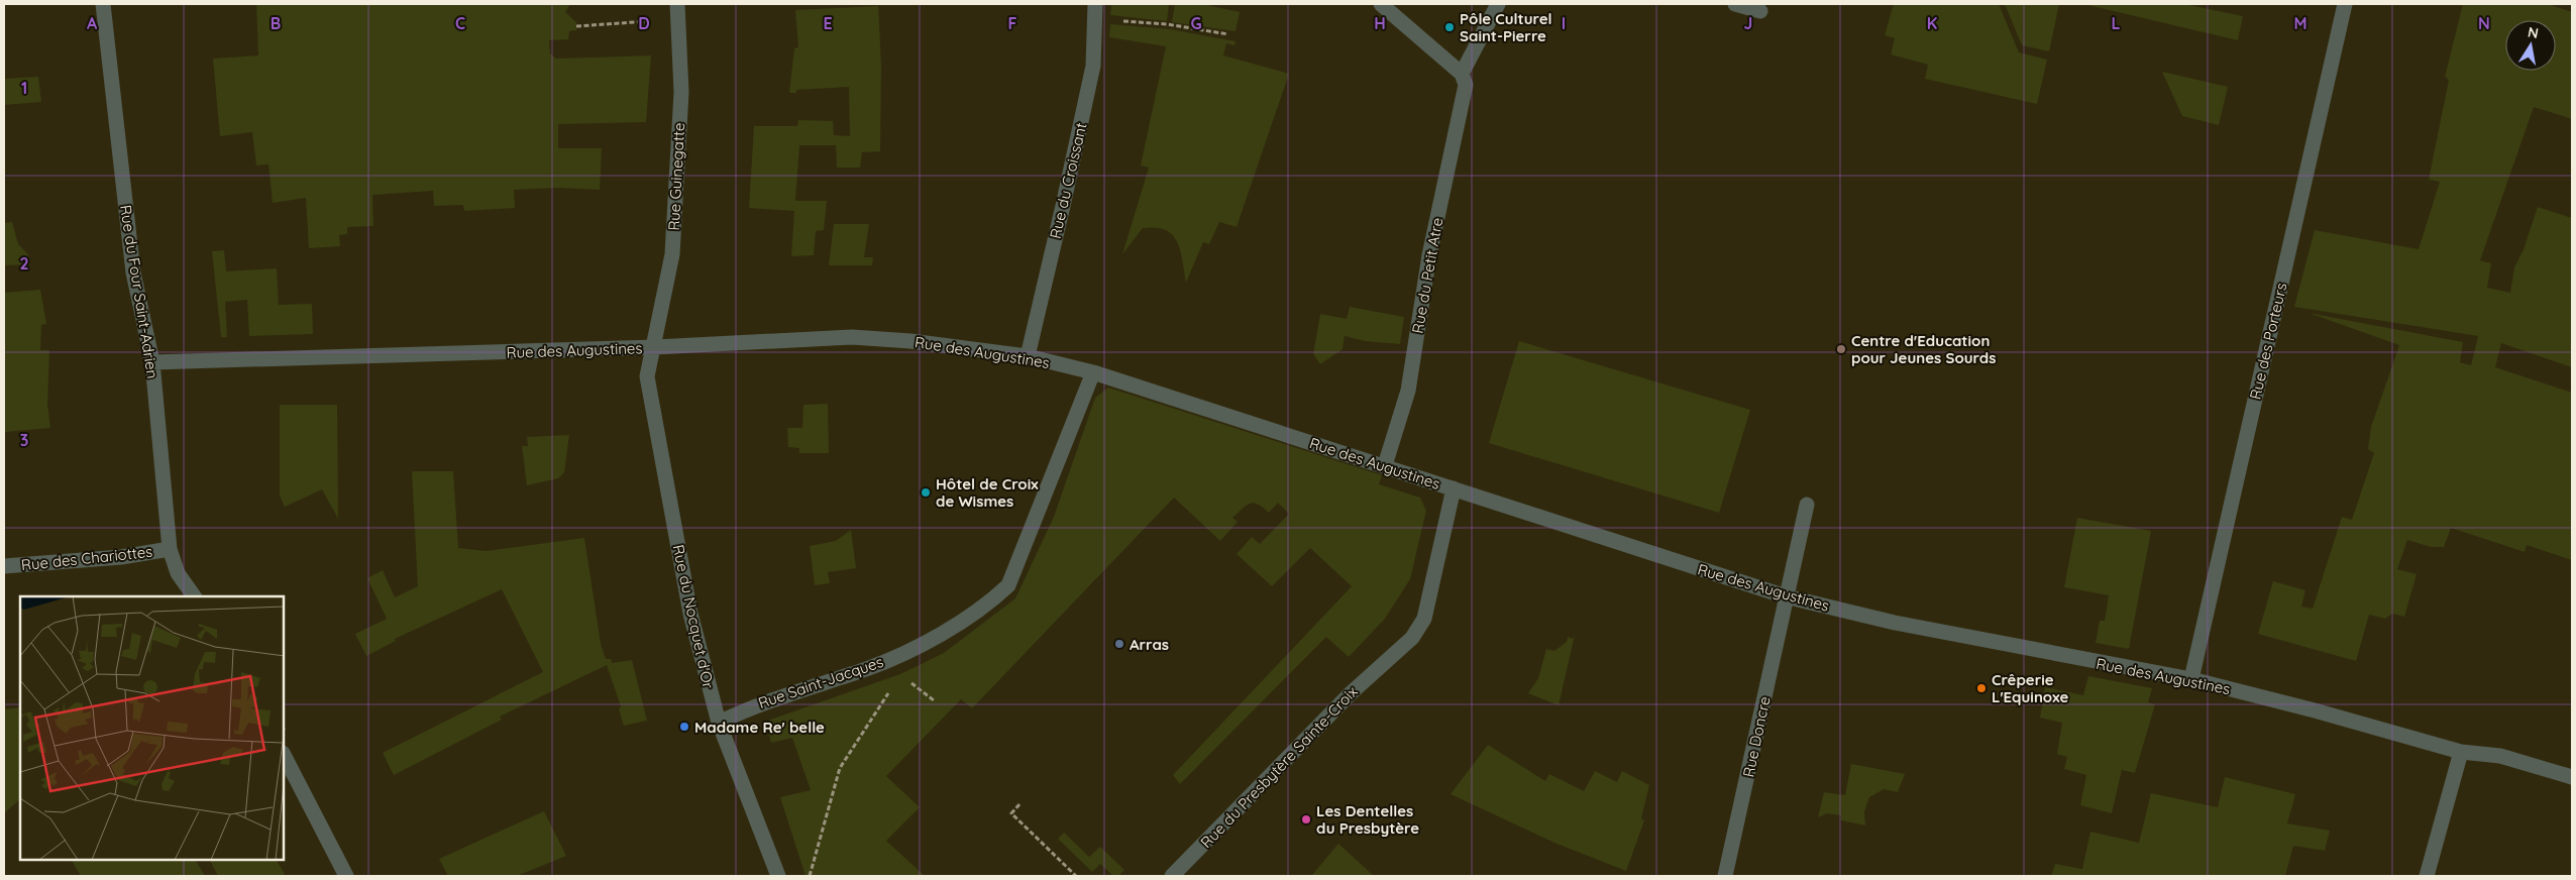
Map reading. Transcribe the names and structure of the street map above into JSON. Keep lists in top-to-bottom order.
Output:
{
  "streets": {
    "street": [
      "Rue Guinegatte",
      "Rue du Croissant",
      "Rue du Petit Atre",
      "Rue du Four Saint-Adrien",
      "Rue des Porteurs",
      "Rue des Augustines",
      "Rue des Chariottes",
      "Rue du Nocquet d'Or",
      "Rue Saint-Jacques",
      "Rue Doncre",
      "Rue du Presbytère Sainte-Croix"
    ]
  },
  "crossings": [
    ["Rue Guinegatte", "Rue des Augustines"],
    ["Rue Guinegatte", "Rue du Nocquet d'Or"],
    ["Rue du Croissant", "Rue des Augustines"],
    ["Rue du Petit Atre", "Rue des Augustines"],
    ["Rue du Four Saint-Adrien", "Rue des Augustines"],
    ["Rue du Four Saint-Adrien", "Rue des Chariottes"],
    ["Rue des Porteurs", "Rue des Augustines"],
    ["Rue des Augustines", "Rue du Nocquet d'Or"],
    ["Rue des Augustines", "Rue Saint-Jacques"],
    ["Rue des Augustines", "Rue Doncre"],
    ["Rue des Augustines", "Rue du Presbytère Sainte-Croix"],
    ["Rue du Nocquet d'Or", "Rue Saint-Jacques"]
  ],
  "places": [
    "Pôle Culturel Saint-Pierre",
    "Centre d'Education pour Jeunes Sourds",
    "Hôtel de Croix de Wismes",
    "Arras",
    "Crêperie L'Equinoxe",
    "Madame Re' belle",
    "Les Dentelles du Presbytère"
  ],
  "north": "top",
  "grid": {
    "columns": [
      "A",
      "B",
      "C",
      "D",
      "E",
      "F",
      "G",
      "H",
      "I",
      "J",
      "K",
      "L",
      "M",
      "N"
    ],
    "rows": ["1", "2", "3"]
  }
}
